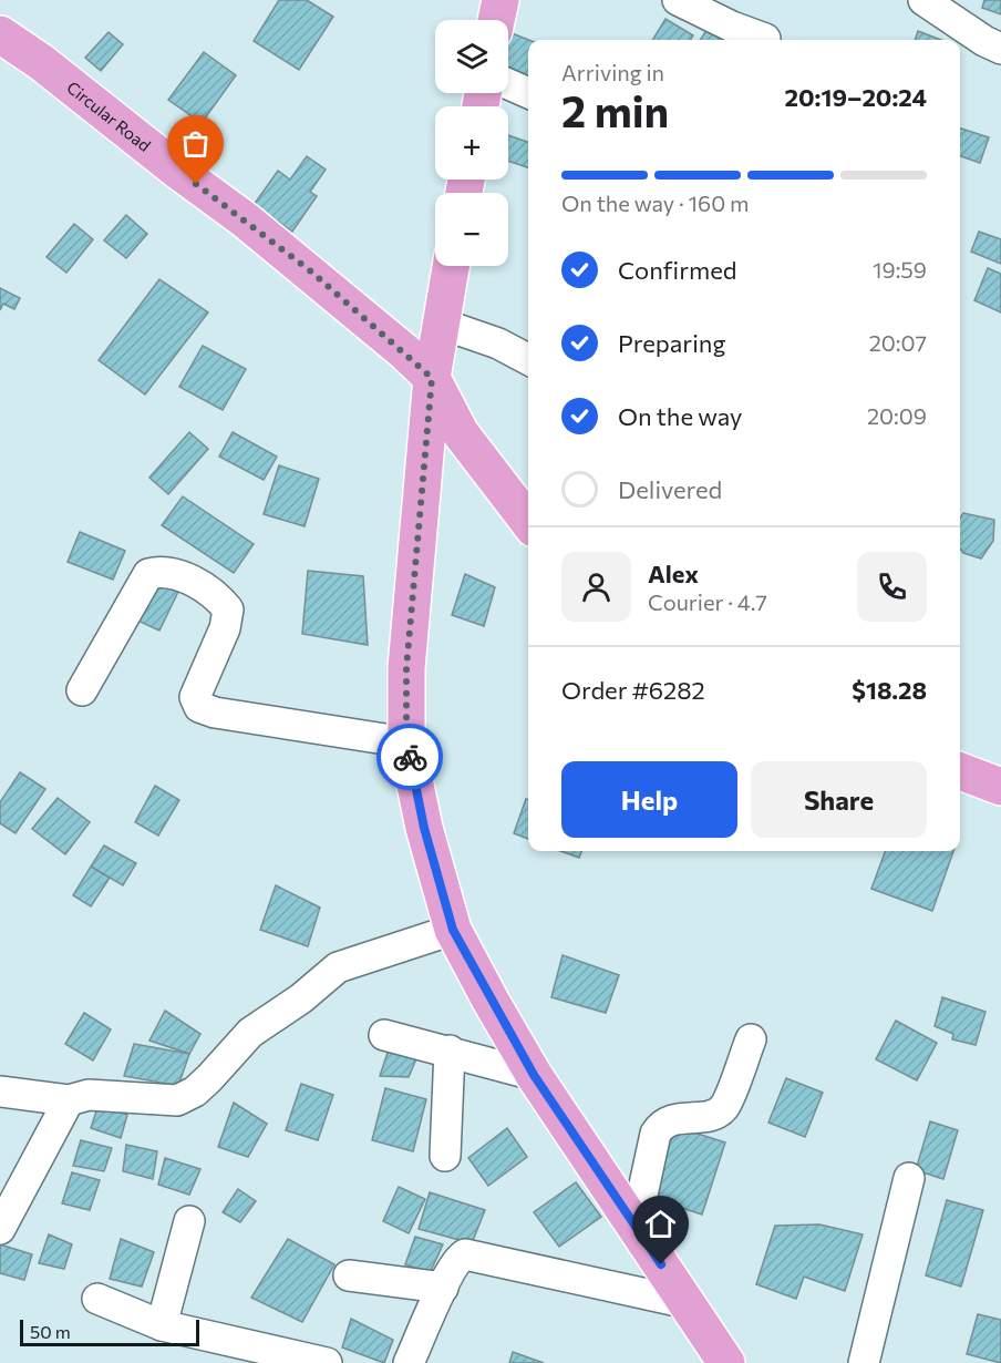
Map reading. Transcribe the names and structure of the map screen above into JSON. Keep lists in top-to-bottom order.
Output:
{
  "streets": {
    "main road": ["Circular Road"]
  },
  "scale_bar": "50 m",
  "page": {
    "map_buttons": ["+", "−"],
    "heading": ["2 min", "Arriving in", "20:19–20:24"],
    "panel": [
      "Alex",
      "Courier · 4.7",
      "Order #6282",
      "$18.28"
    ],
    "bar": "On the way · 160 m",
    "list": [
      ["Confirmed", "19:59"],
      ["Preparing", "20:07"],
      ["On the way", "20:09"],
      "Delivered"
    ],
    "buttons": ["Help", "Share"],
    "scale": "50 m"
  }
}
